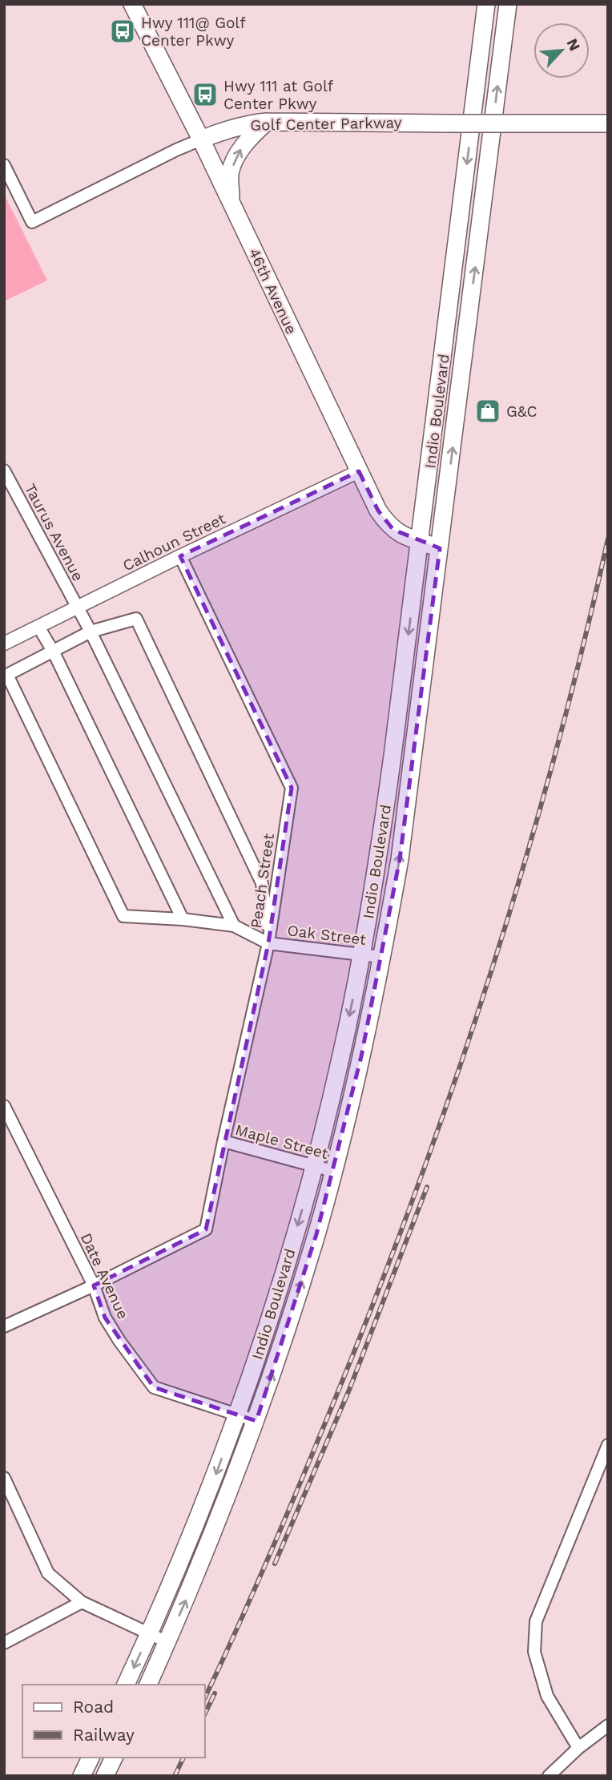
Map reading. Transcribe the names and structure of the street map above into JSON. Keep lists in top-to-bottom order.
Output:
{
  "streets": {
    "main road": ["Golf Center Parkway", "46th Avenue", "Indio Boulevard"],
    "street": [
      "Taurus Avenue",
      "Calhoun Street",
      "Peach Street",
      "Oak Street",
      "Maple Street",
      "Date Avenue"
    ]
  },
  "crossings": [
    ["Golf Center Parkway", "46th Avenue"],
    ["46th Avenue", "Indio Boulevard"],
    ["46th Avenue", "Calhoun Street"],
    ["Indio Boulevard", "Oak Street"],
    ["Indio Boulevard", "Maple Street"],
    ["Indio Boulevard", "Date Avenue"],
    ["Taurus Avenue", "Calhoun Street"],
    ["Calhoun Street", "Peach Street"],
    ["Peach Street", "Oak Street"],
    ["Peach Street", "Maple Street"],
    ["Peach Street", "Date Avenue"]
  ],
  "places": {
    "bus stop": ["Hwy 111@ Golf Center Pkwy", "Hwy 111 at Golf Center Pkwy"],
    "shop": ["G&C"]
  },
  "legend": ["Road", "Railway"],
  "north": "top right"
}
